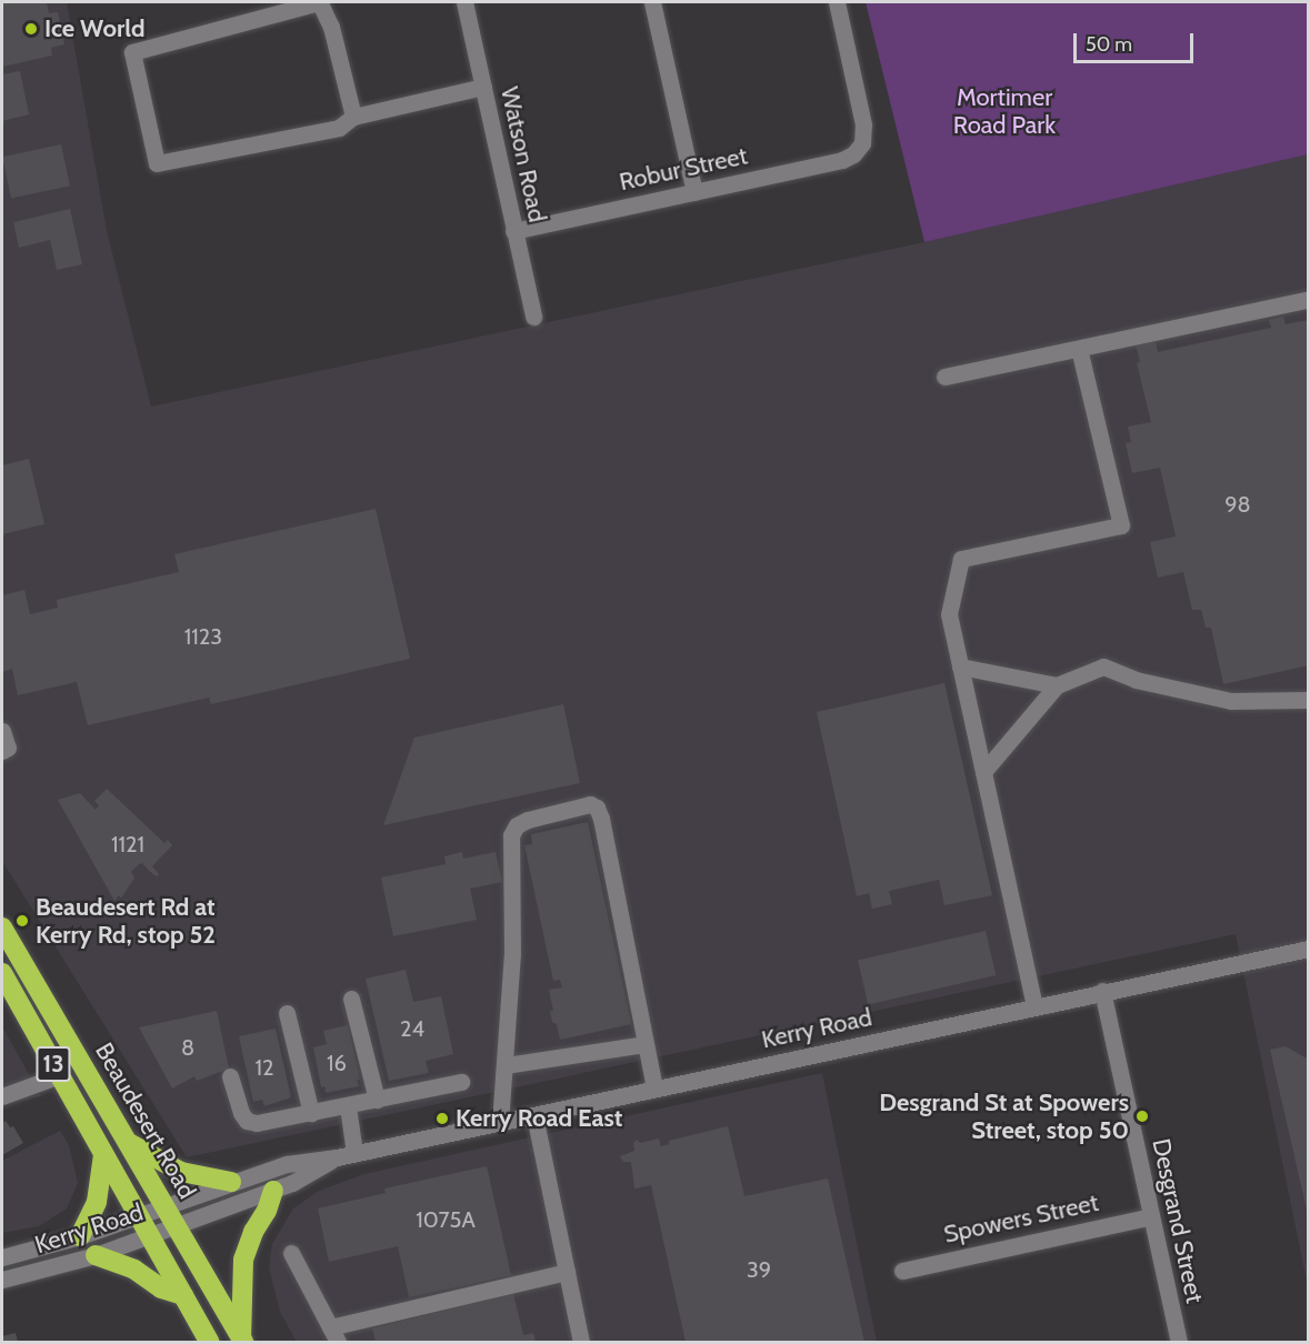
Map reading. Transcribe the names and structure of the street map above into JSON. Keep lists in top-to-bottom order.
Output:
{
  "streets": {
    "highway": ["13", "Beaudesert Road"],
    "street": [
      "Watson Road",
      "Robur Street",
      "Kerry Road",
      "Spowers Street",
      "Desgrand Street"
    ]
  },
  "crossings": [
    ["Watson Road", "Robur Street"],
    ["Kerry Road", "Beaudesert Road"],
    ["Kerry Road", "Desgrand Street"],
    ["Spowers Street", "Desgrand Street"]
  ],
  "parks": ["Mortimer Road Park"],
  "places": [
    "Ice World",
    "Beaudesert Rd at Kerry Rd, stop 52",
    "Desgrand St at Spowers Street, stop 50",
    "Kerry Road East"
  ],
  "house_numbers": [
    "98",
    "1123",
    "1121",
    "24",
    "8",
    "16",
    "12",
    "1075A",
    "39"
  ],
  "scale_bar": "50 m"
}
